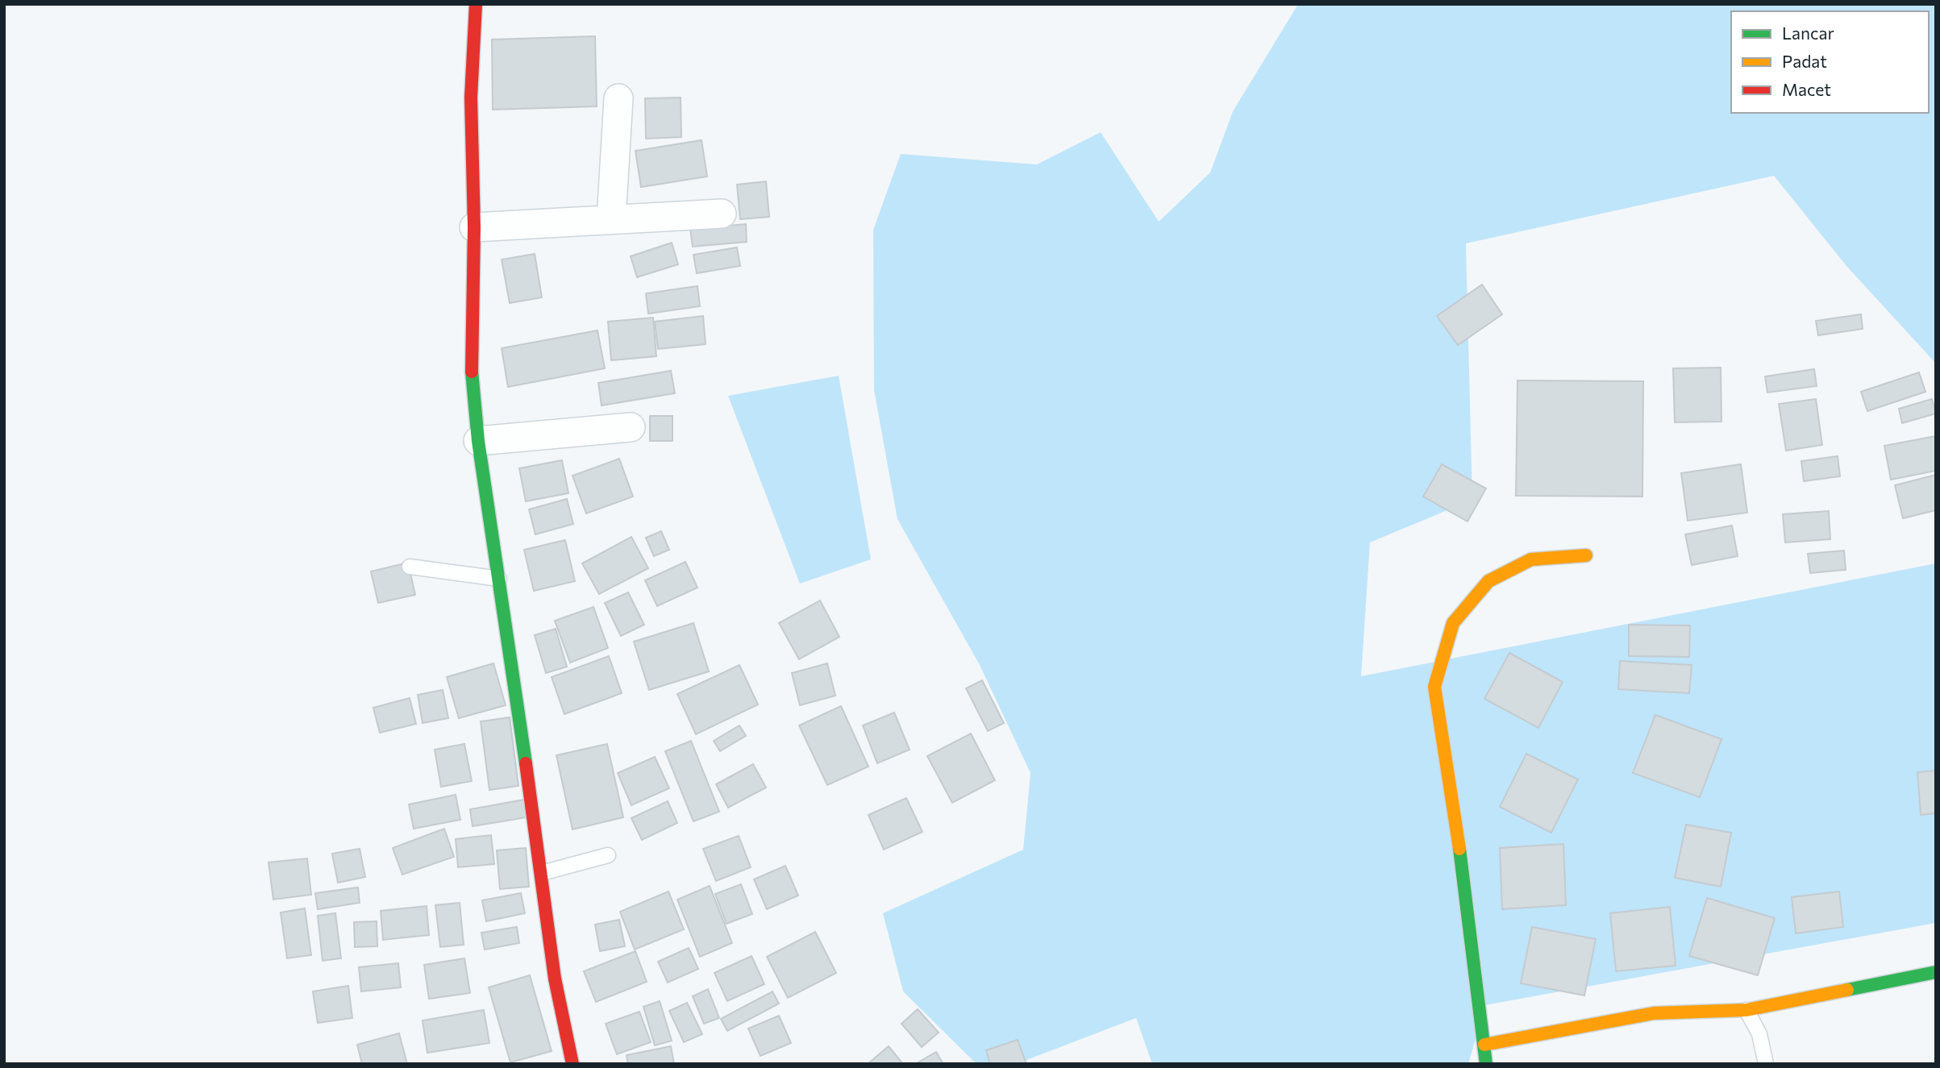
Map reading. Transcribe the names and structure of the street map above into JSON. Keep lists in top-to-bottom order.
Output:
{
  "legend": ["Lancar", "Padat", "Macet"]
}
